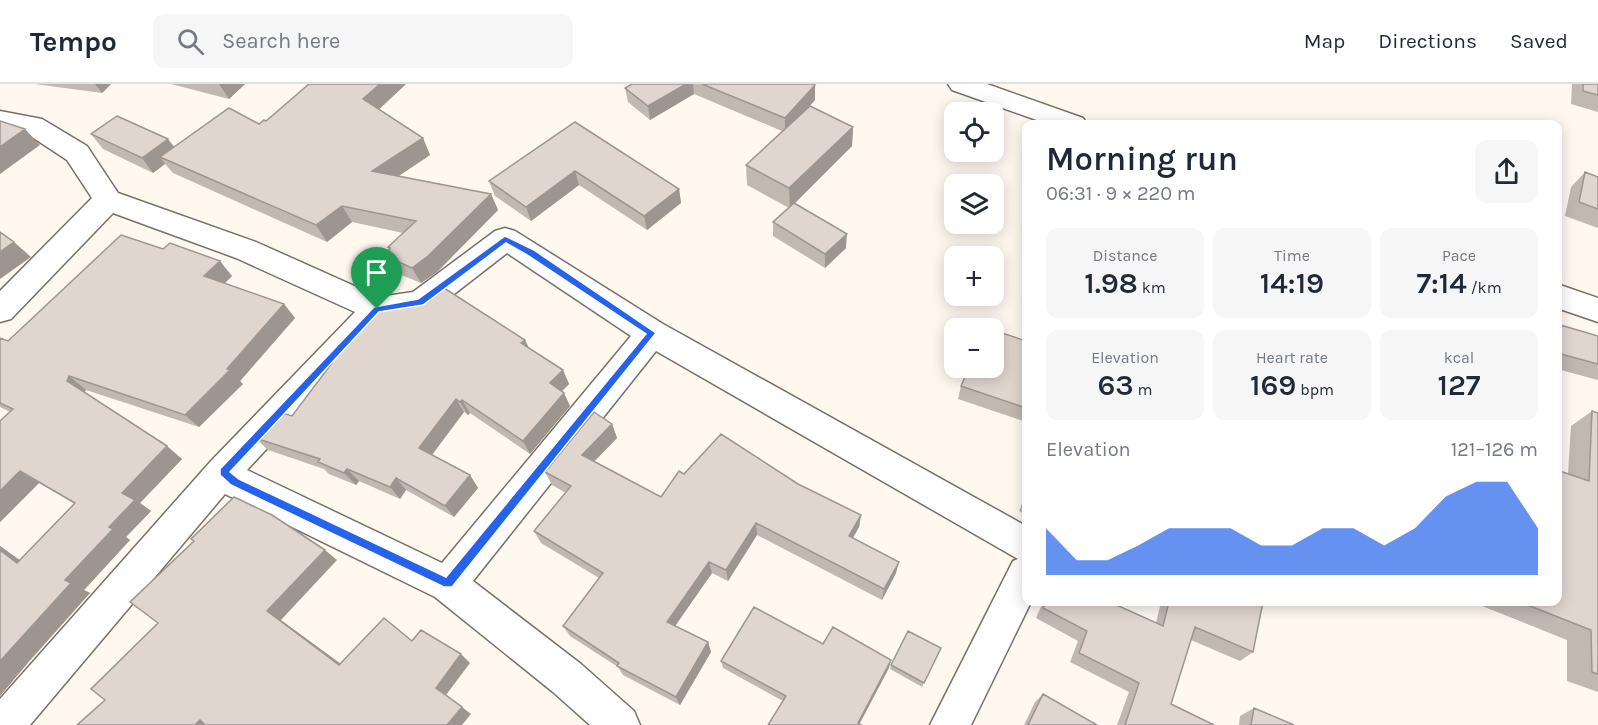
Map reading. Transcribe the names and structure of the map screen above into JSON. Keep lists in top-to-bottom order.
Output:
{
  "page": {
    "header": "Tempo",
    "search": "Search here",
    "nav": ["Map", "Directions", "Saved"],
    "map_buttons": ["+", "−"],
    "heading": ["Morning run", "06:31 · 9 × 220 m"],
    "stats": [
      ["Distance", "1.98 km"],
      ["Time", "14:19"],
      ["Pace", "7:14 /km"],
      ["Elevation", "63 m"],
      ["Heart rate", "169 bpm"],
      ["kcal", "127"]
    ],
    "chart": ["Elevation", "121–126 m"]
  }
}
